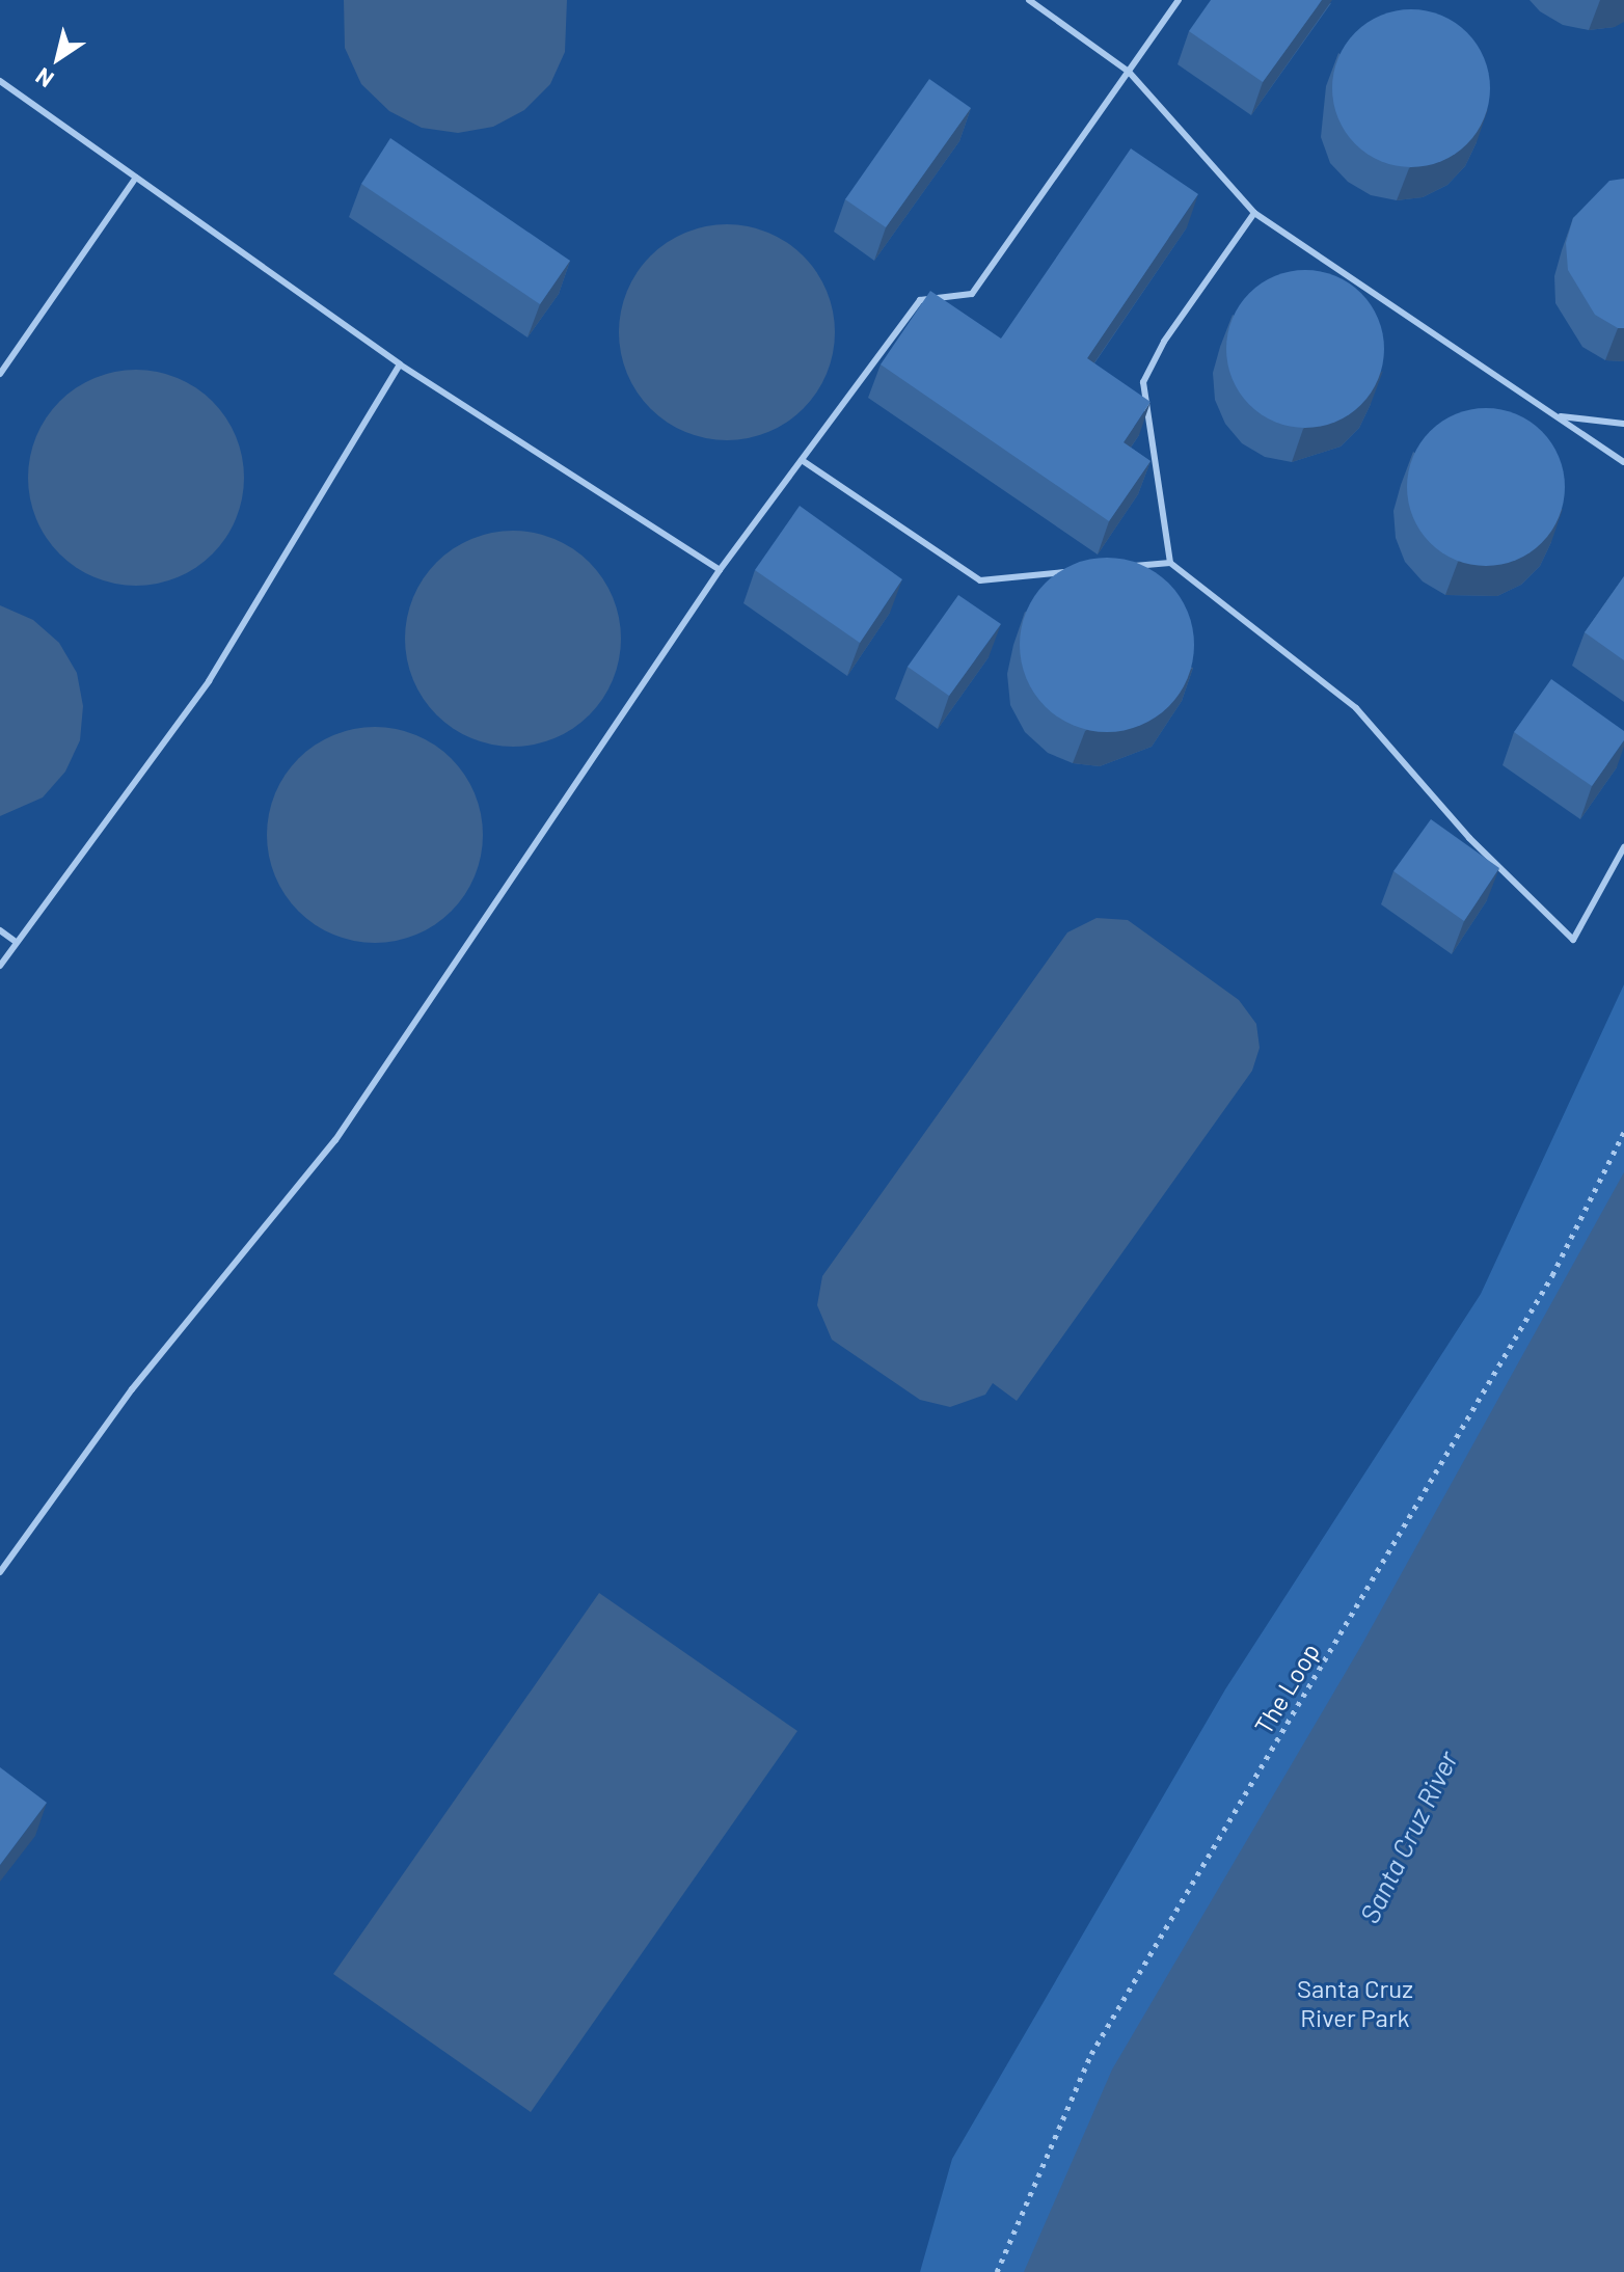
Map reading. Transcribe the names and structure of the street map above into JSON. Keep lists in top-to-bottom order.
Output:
{
  "streets": {
    "path": ["The Loop"]
  },
  "water": ["Santa Cruz River"],
  "parks": ["Santa Cruz River Park"],
  "north": "bottom left"
}
